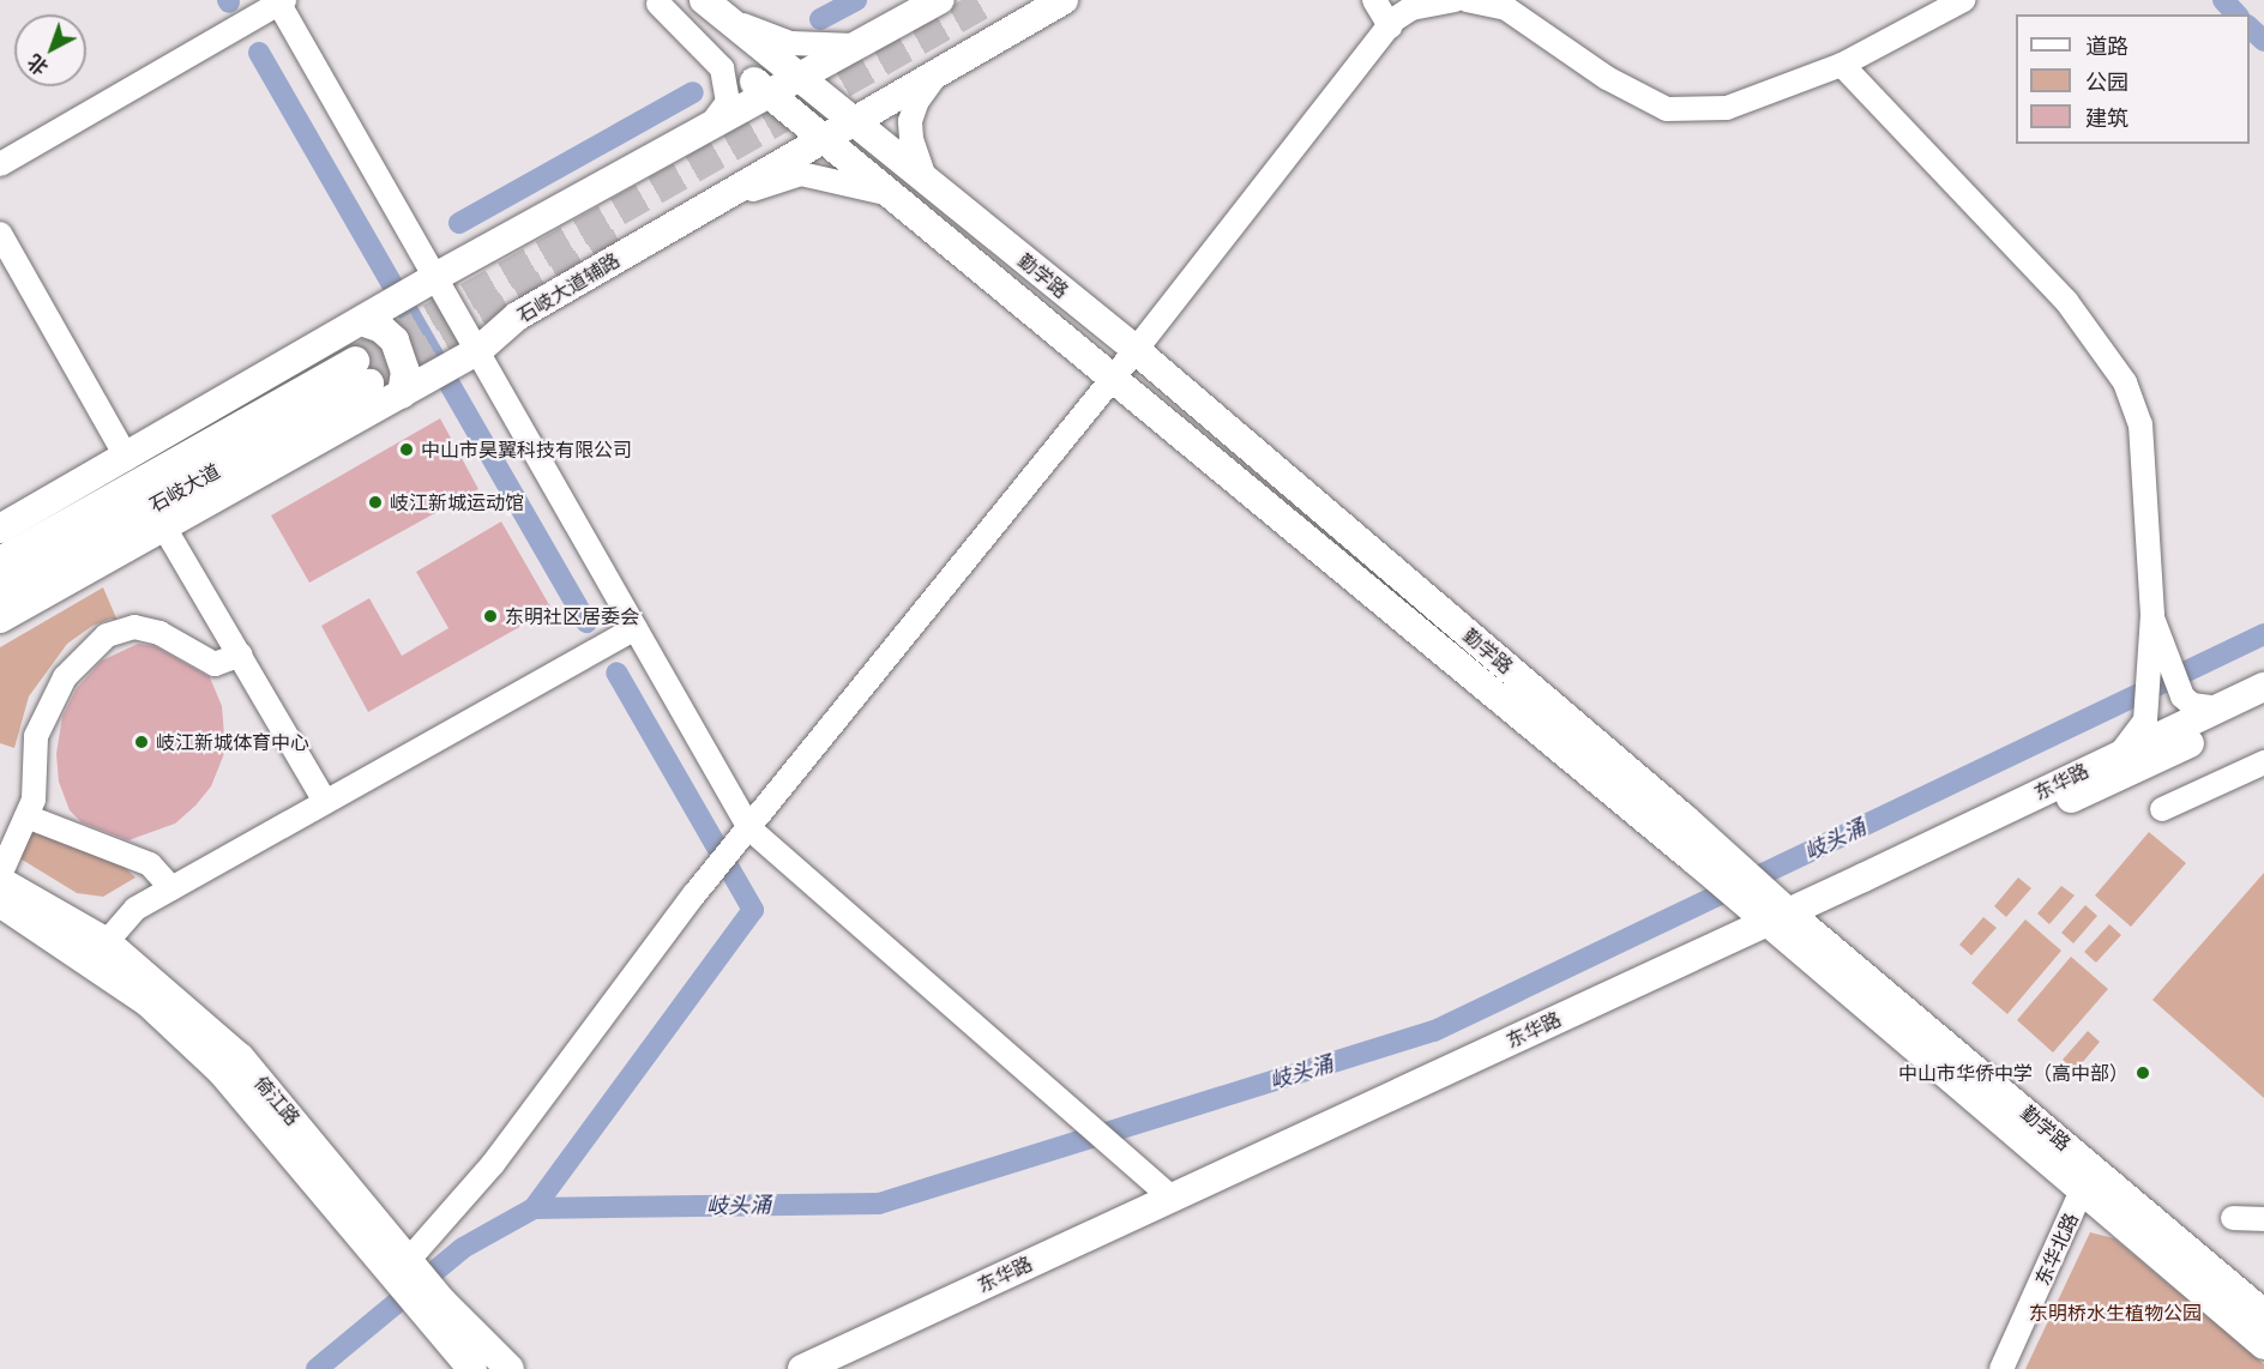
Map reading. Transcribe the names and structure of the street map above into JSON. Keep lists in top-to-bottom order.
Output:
{
  "streets": {
    "main road": [
      "勤学路",
      "石岐大道辅路",
      "石岐大道",
      "东华路",
      "倚江路"
    ],
    "street": ["东华北路"]
  },
  "crossings": [
    ["勤学路", "石岐大道辅路"],
    ["勤学路", "东华路"],
    ["勤学路", "东华北路"]
  ],
  "water": ["岐头涌"],
  "parks": ["东明桥水生植物公园"],
  "places": [
    "中山市昊翼科技有限公司",
    "岐江新城运动馆",
    "东明社区居委会",
    "岐江新城体育中心",
    "中山市华侨中学（高中部）"
  ],
  "legend": ["道路", "公园", "建筑"],
  "north": "bottom left"
}
